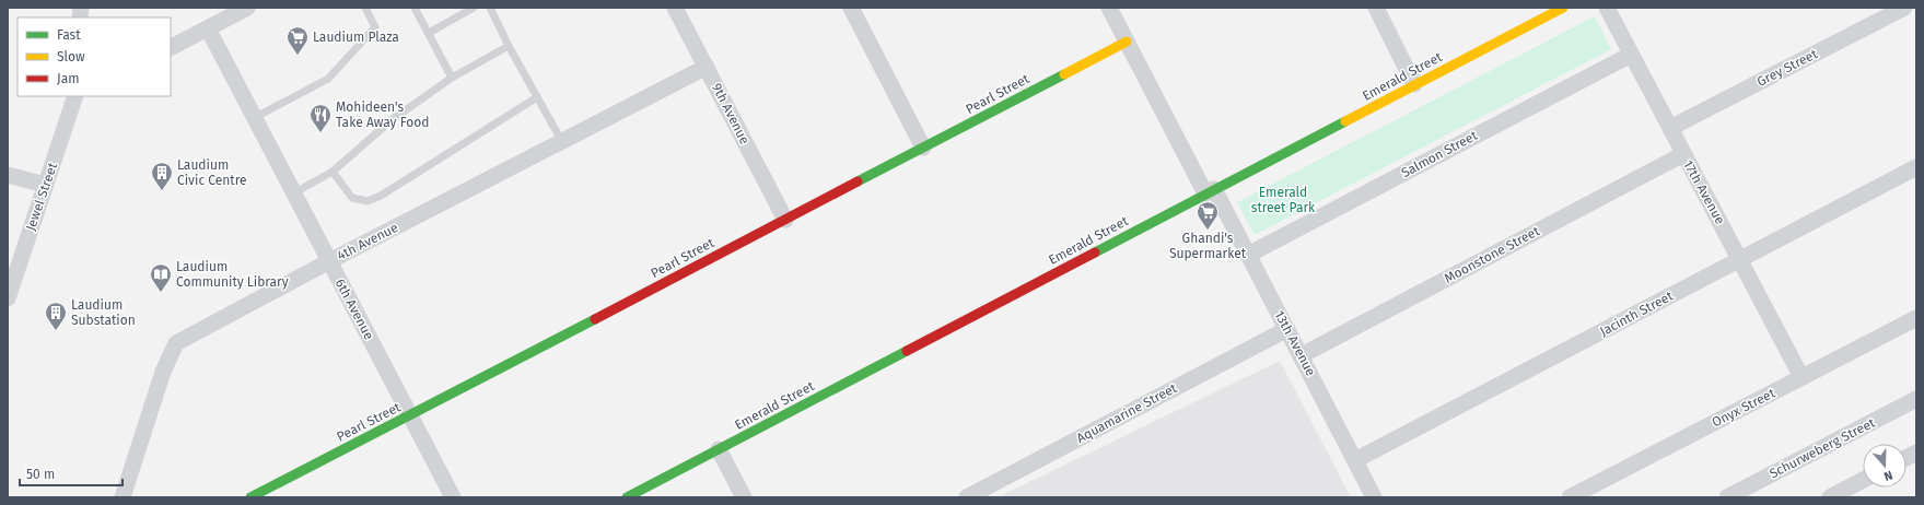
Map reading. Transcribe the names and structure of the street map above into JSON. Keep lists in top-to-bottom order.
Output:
{
  "streets": {
    "street": [
      "Grey Street",
      "Emerald Street",
      "Pearl Street",
      "9th Avenue",
      "Salmon Street",
      "17th Avenue",
      "Jewel Street",
      "4th Avenue",
      "Moonstone Street",
      "6th Avenue",
      "Jacinth Street",
      "13th Avenue",
      "Onyx Street",
      "Aquamarine Street",
      "Schurweberg Street"
    ]
  },
  "crossings": [
    ["Grey Street", "17th Avenue"],
    ["Emerald Street", "13th Avenue"],
    ["Pearl Street", "9th Avenue"],
    ["Pearl Street", "6th Avenue"],
    ["Pearl Street", "13th Avenue"],
    ["9th Avenue", "4th Avenue"],
    ["Salmon Street", "17th Avenue"],
    ["Salmon Street", "13th Avenue"],
    ["17th Avenue", "Moonstone Street"],
    ["17th Avenue", "Jacinth Street"],
    ["17th Avenue", "Onyx Street"],
    ["4th Avenue", "6th Avenue"],
    ["Moonstone Street", "13th Avenue"],
    ["Jacinth Street", "13th Avenue"],
    ["13th Avenue", "Aquamarine Street"]
  ],
  "parks": ["Emerald street Park"],
  "places": {
    "supermarket": ["Laudium Plaza", "Ghandi's Supermarket"],
    "restaurant": ["Mohideen's Take Away Food"],
    "building": ["Laudium Civic Centre", "Laudium Substation"],
    "library": ["Laudium Community Library"]
  },
  "legend": ["Fast", "Slow", "Jam"],
  "scale_bar": "50 m",
  "north": "bottom"
}
